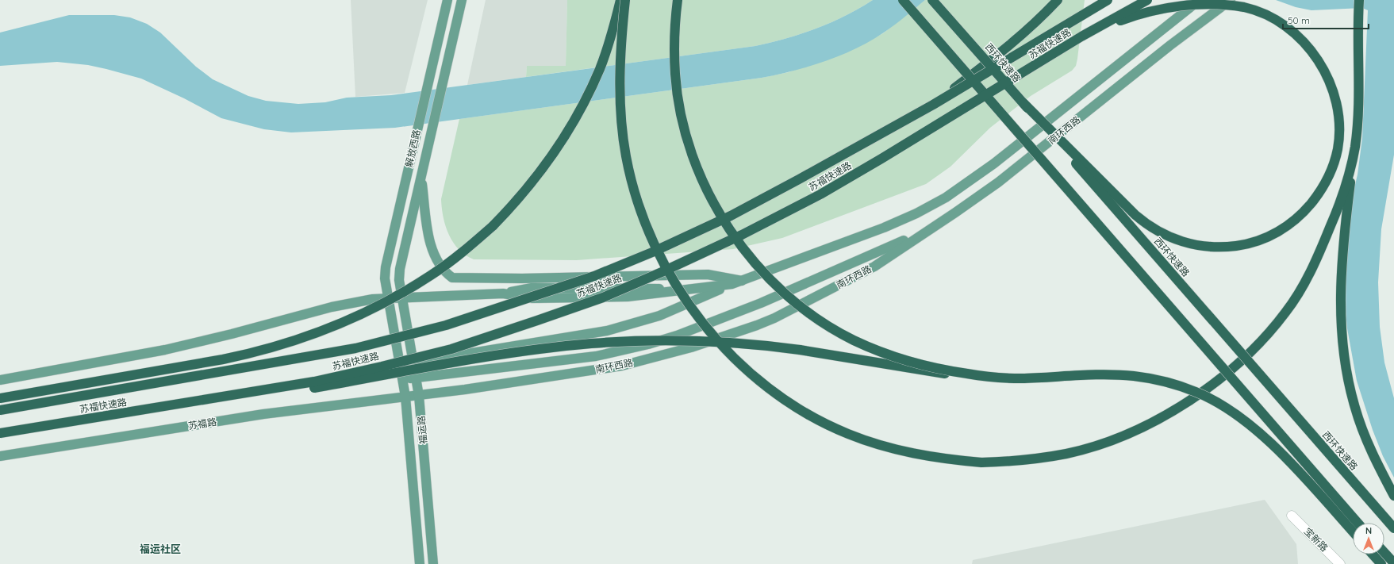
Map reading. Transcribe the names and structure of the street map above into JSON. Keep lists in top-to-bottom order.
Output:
{
  "streets": {
    "highway": ["苏福快速路", "西环快速路"],
    "main road": [
      "南环西路",
      "解放西路",
      "苏福路",
      "福运路"
    ],
    "street": ["宝新路"]
  },
  "crossings": [
    ["南环西路", "解放西路"],
    ["南环西路", "苏福路"],
    ["南环西路", "福运路"],
    ["解放西路", "福运路"],
    ["苏福路", "福运路"]
  ],
  "districts": ["福运社区"],
  "scale_bar": "50 m",
  "north": "top"
}
